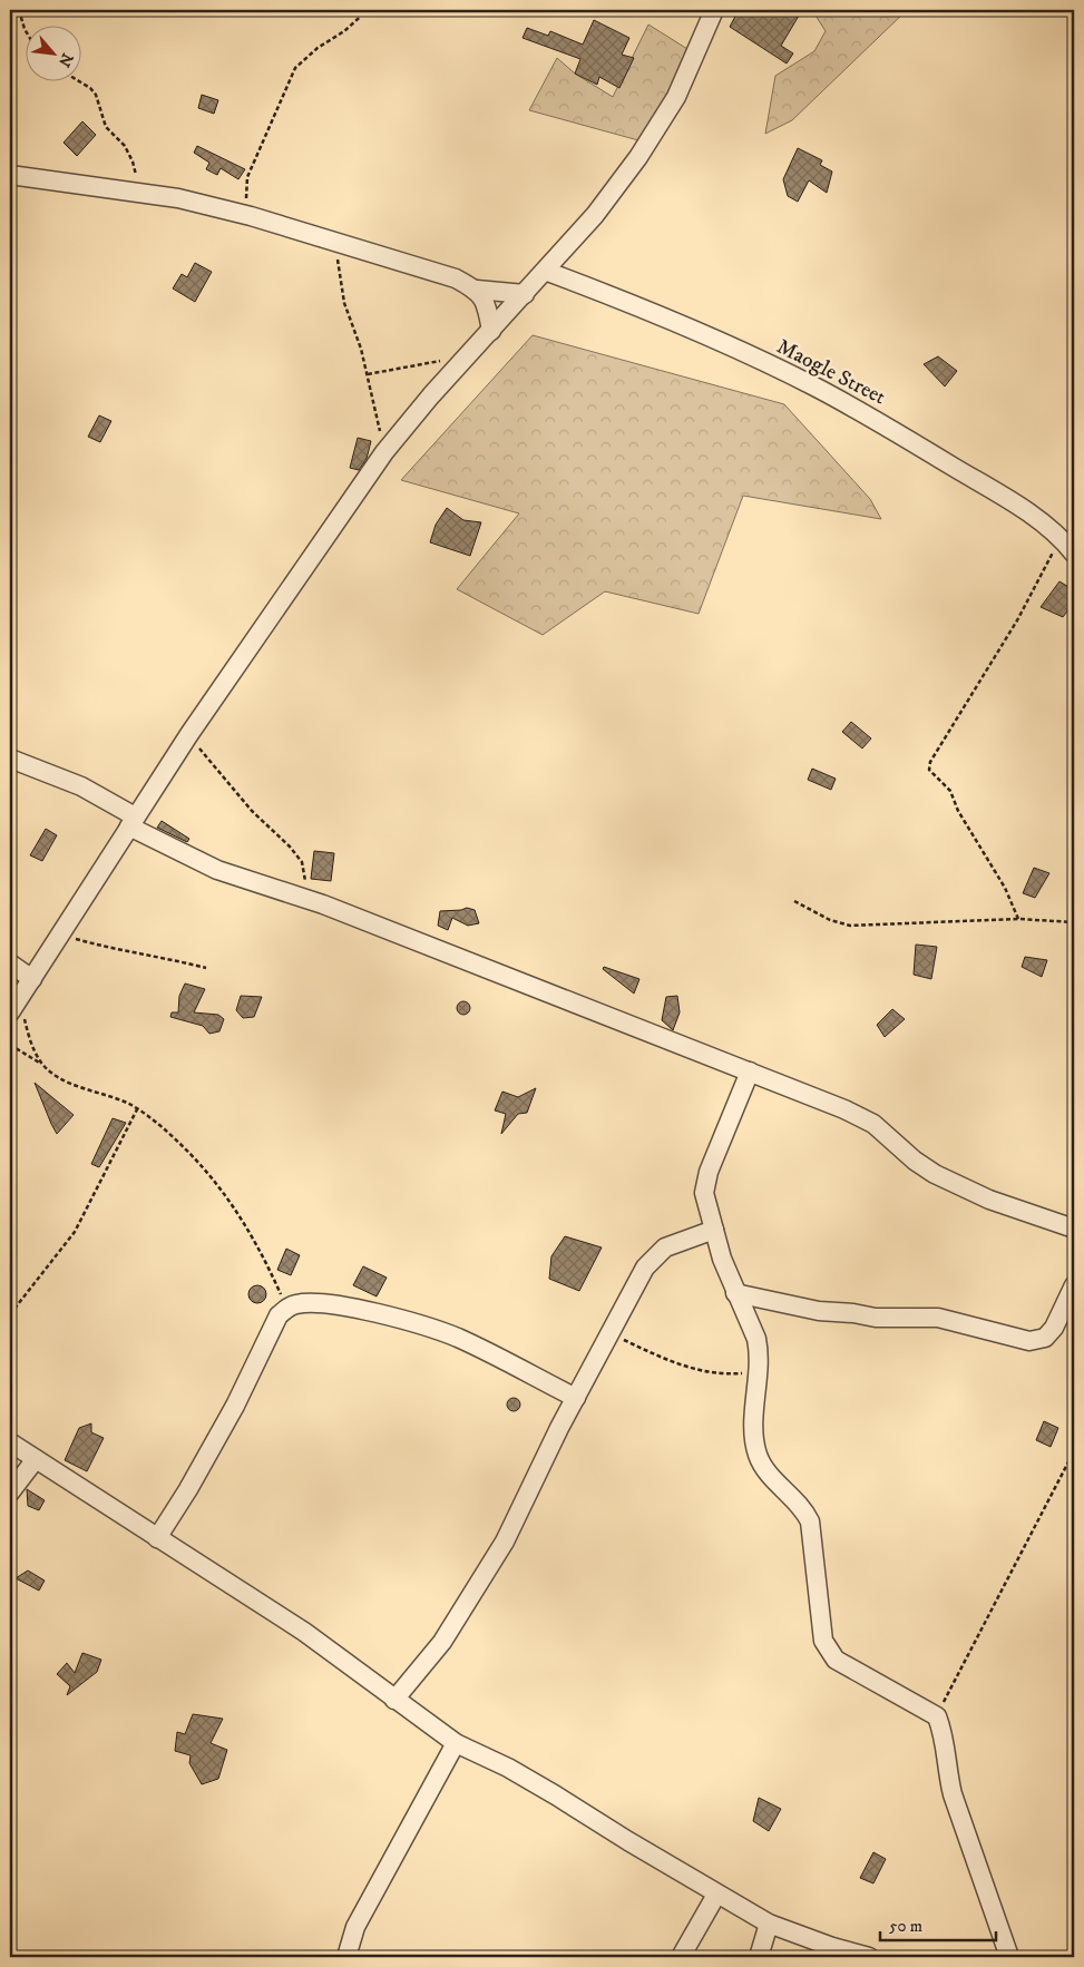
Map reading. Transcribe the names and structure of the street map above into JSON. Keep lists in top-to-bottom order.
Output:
{
  "streets": {
    "street": ["Maogle Street"]
  },
  "scale_bar": "50 m",
  "north": "bottom right"
}
